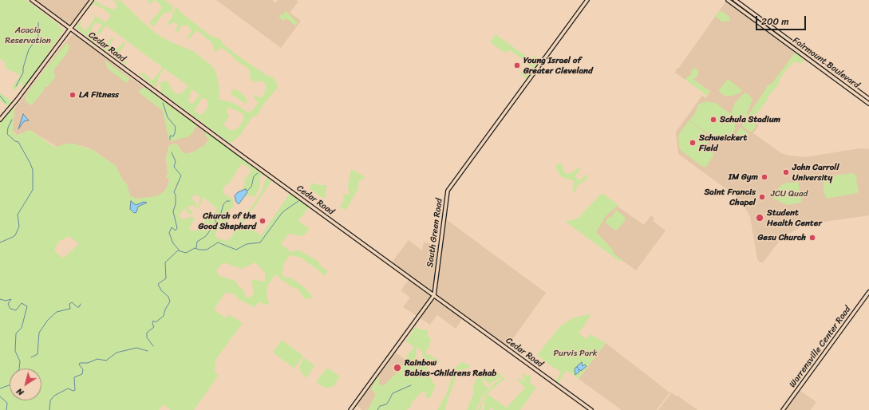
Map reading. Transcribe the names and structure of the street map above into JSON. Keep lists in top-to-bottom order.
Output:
{
  "streets": {
    "main road": [
      "Cedar Road",
      "Fairmount Boulevard",
      "South Green Road",
      "Warrensville Center Road"
    ]
  },
  "crossings": [
    ["Cedar Road", "South Green Road"]
  ],
  "parks": ["Acacia Reservation", "JCU Quad", "Purvis Park"],
  "places": [
    "Young Israel of Greater Cleveland",
    "LA Fitness",
    "Schula Stadium",
    "Schweickert Field",
    "John Carroll University",
    "IM Gym",
    "Saint Francis Chapel",
    "Student Health Center",
    "Church of the Good Shepherd",
    "Gesu Church",
    "Rainbow Babies-Childrens Rehab"
  ],
  "scale_bar": "200 m",
  "north": "bottom left"
}
